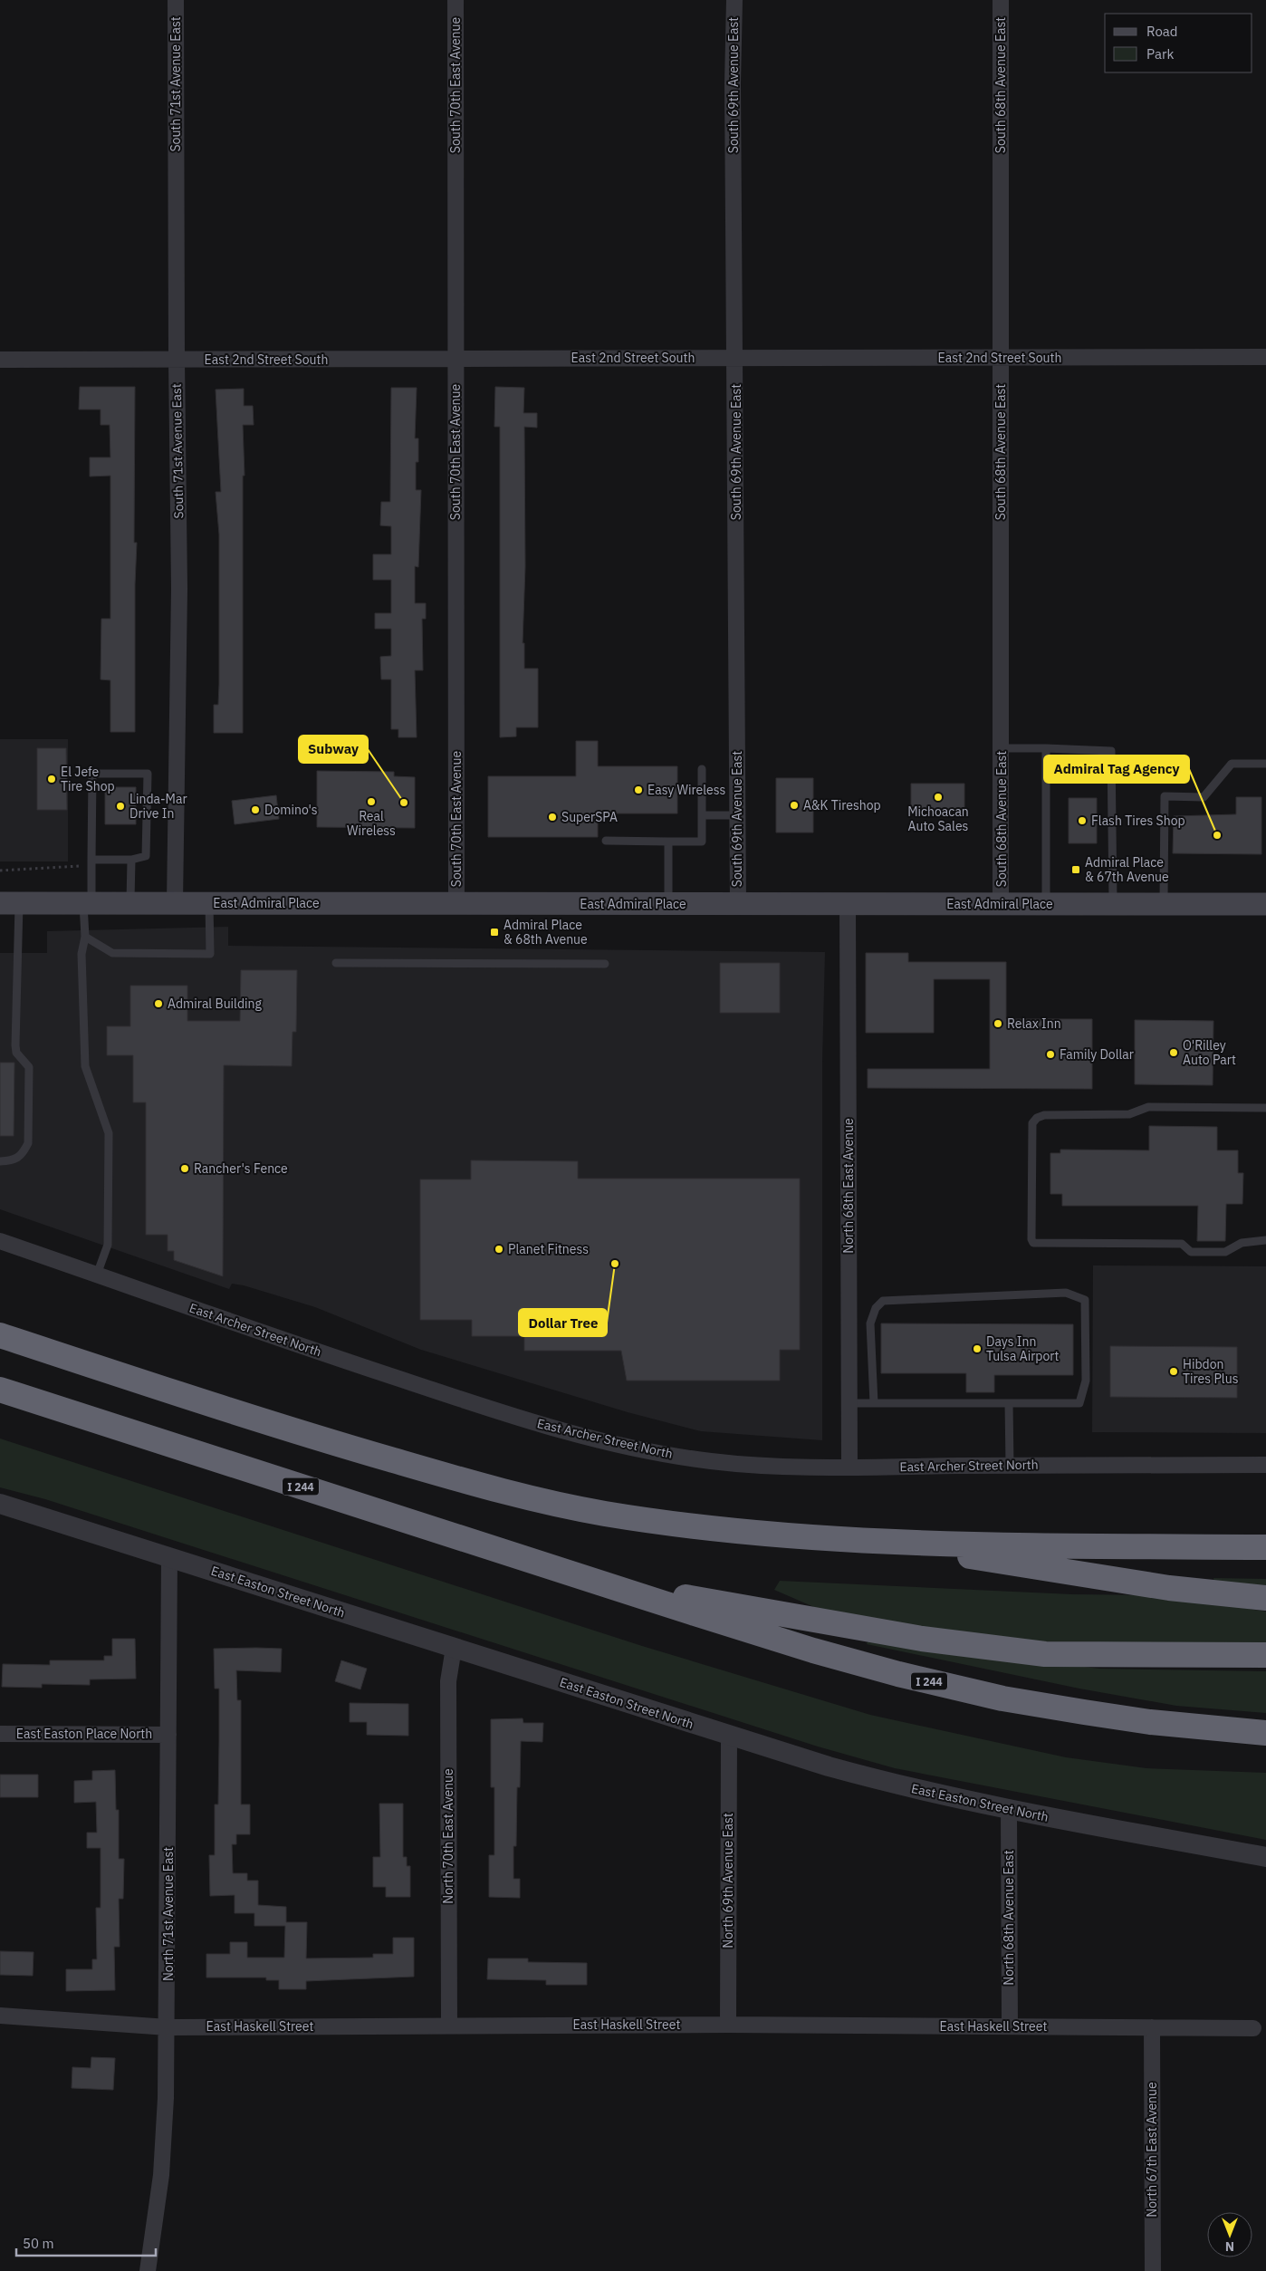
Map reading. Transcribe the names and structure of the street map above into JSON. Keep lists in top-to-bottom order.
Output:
{
  "streets": {
    "highway": ["I 244"],
    "main road": ["East Admiral Place"],
    "street": [
      "South 71st Avenue East",
      "South 70th East Avenue",
      "South 69th Avenue East",
      "South 68th Avenue East",
      "East 2nd Street South",
      "North 68th East Avenue",
      "East Archer Street North",
      "East Easton Street North",
      "East Easton Place North",
      "North 70th East Avenue",
      "North 69th Avenue East",
      "North 71st Avenue East",
      "North 68th Avenue East",
      "East Haskell Street",
      "North 67th East Avenue"
    ]
  },
  "crossings": [
    ["South 71st Avenue East", "East 2nd Street South"],
    ["South 71st Avenue East", "East Admiral Place"],
    ["South 70th East Avenue", "East 2nd Street South"],
    ["South 70th East Avenue", "East Admiral Place"],
    ["South 69th Avenue East", "East 2nd Street South"],
    ["South 69th Avenue East", "East Admiral Place"],
    ["South 68th Avenue East", "East 2nd Street South"],
    ["South 68th Avenue East", "East Admiral Place"],
    ["East Admiral Place", "North 68th East Avenue"],
    ["North 68th East Avenue", "East Archer Street North"],
    ["East Easton Street North", "North 70th East Avenue"],
    ["East Easton Street North", "North 69th Avenue East"],
    ["East Easton Street North", "North 71st Avenue East"],
    ["East Easton Street North", "North 68th Avenue East"],
    ["East Easton Place North", "North 71st Avenue East"],
    ["North 70th East Avenue", "East Haskell Street"],
    ["North 69th Avenue East", "East Haskell Street"],
    ["North 71st Avenue East", "East Haskell Street"],
    ["North 68th Avenue East", "East Haskell Street"],
    ["East Haskell Street", "North 67th East Avenue"]
  ],
  "places": {
    "other": [
      "El Jefe Tire Shop",
      "Easy Wireless",
      "Michoacan Auto Sales",
      "Real Wireless",
      "Subway",
      "A&K Tireshop",
      "Linda-Mar Drive In",
      "Domino's",
      "SuperSPA",
      "Flash Tires Shop",
      "Admiral Tag Agency",
      "Admiral Building",
      "Relax Inn",
      "O'Rilley Auto Part",
      "Family Dollar",
      "Rancher's Fence",
      "Planet Fitness",
      "Dollar Tree",
      "Days Inn Tulsa Airport",
      "Hibdon Tires Plus"
    ],
    "transit": ["Admiral Place & 67th Avenue", "Admiral Place & 68th Avenue"]
  },
  "legend": ["Road", "Park"],
  "scale_bar": "50 m",
  "north": "bottom"
}
